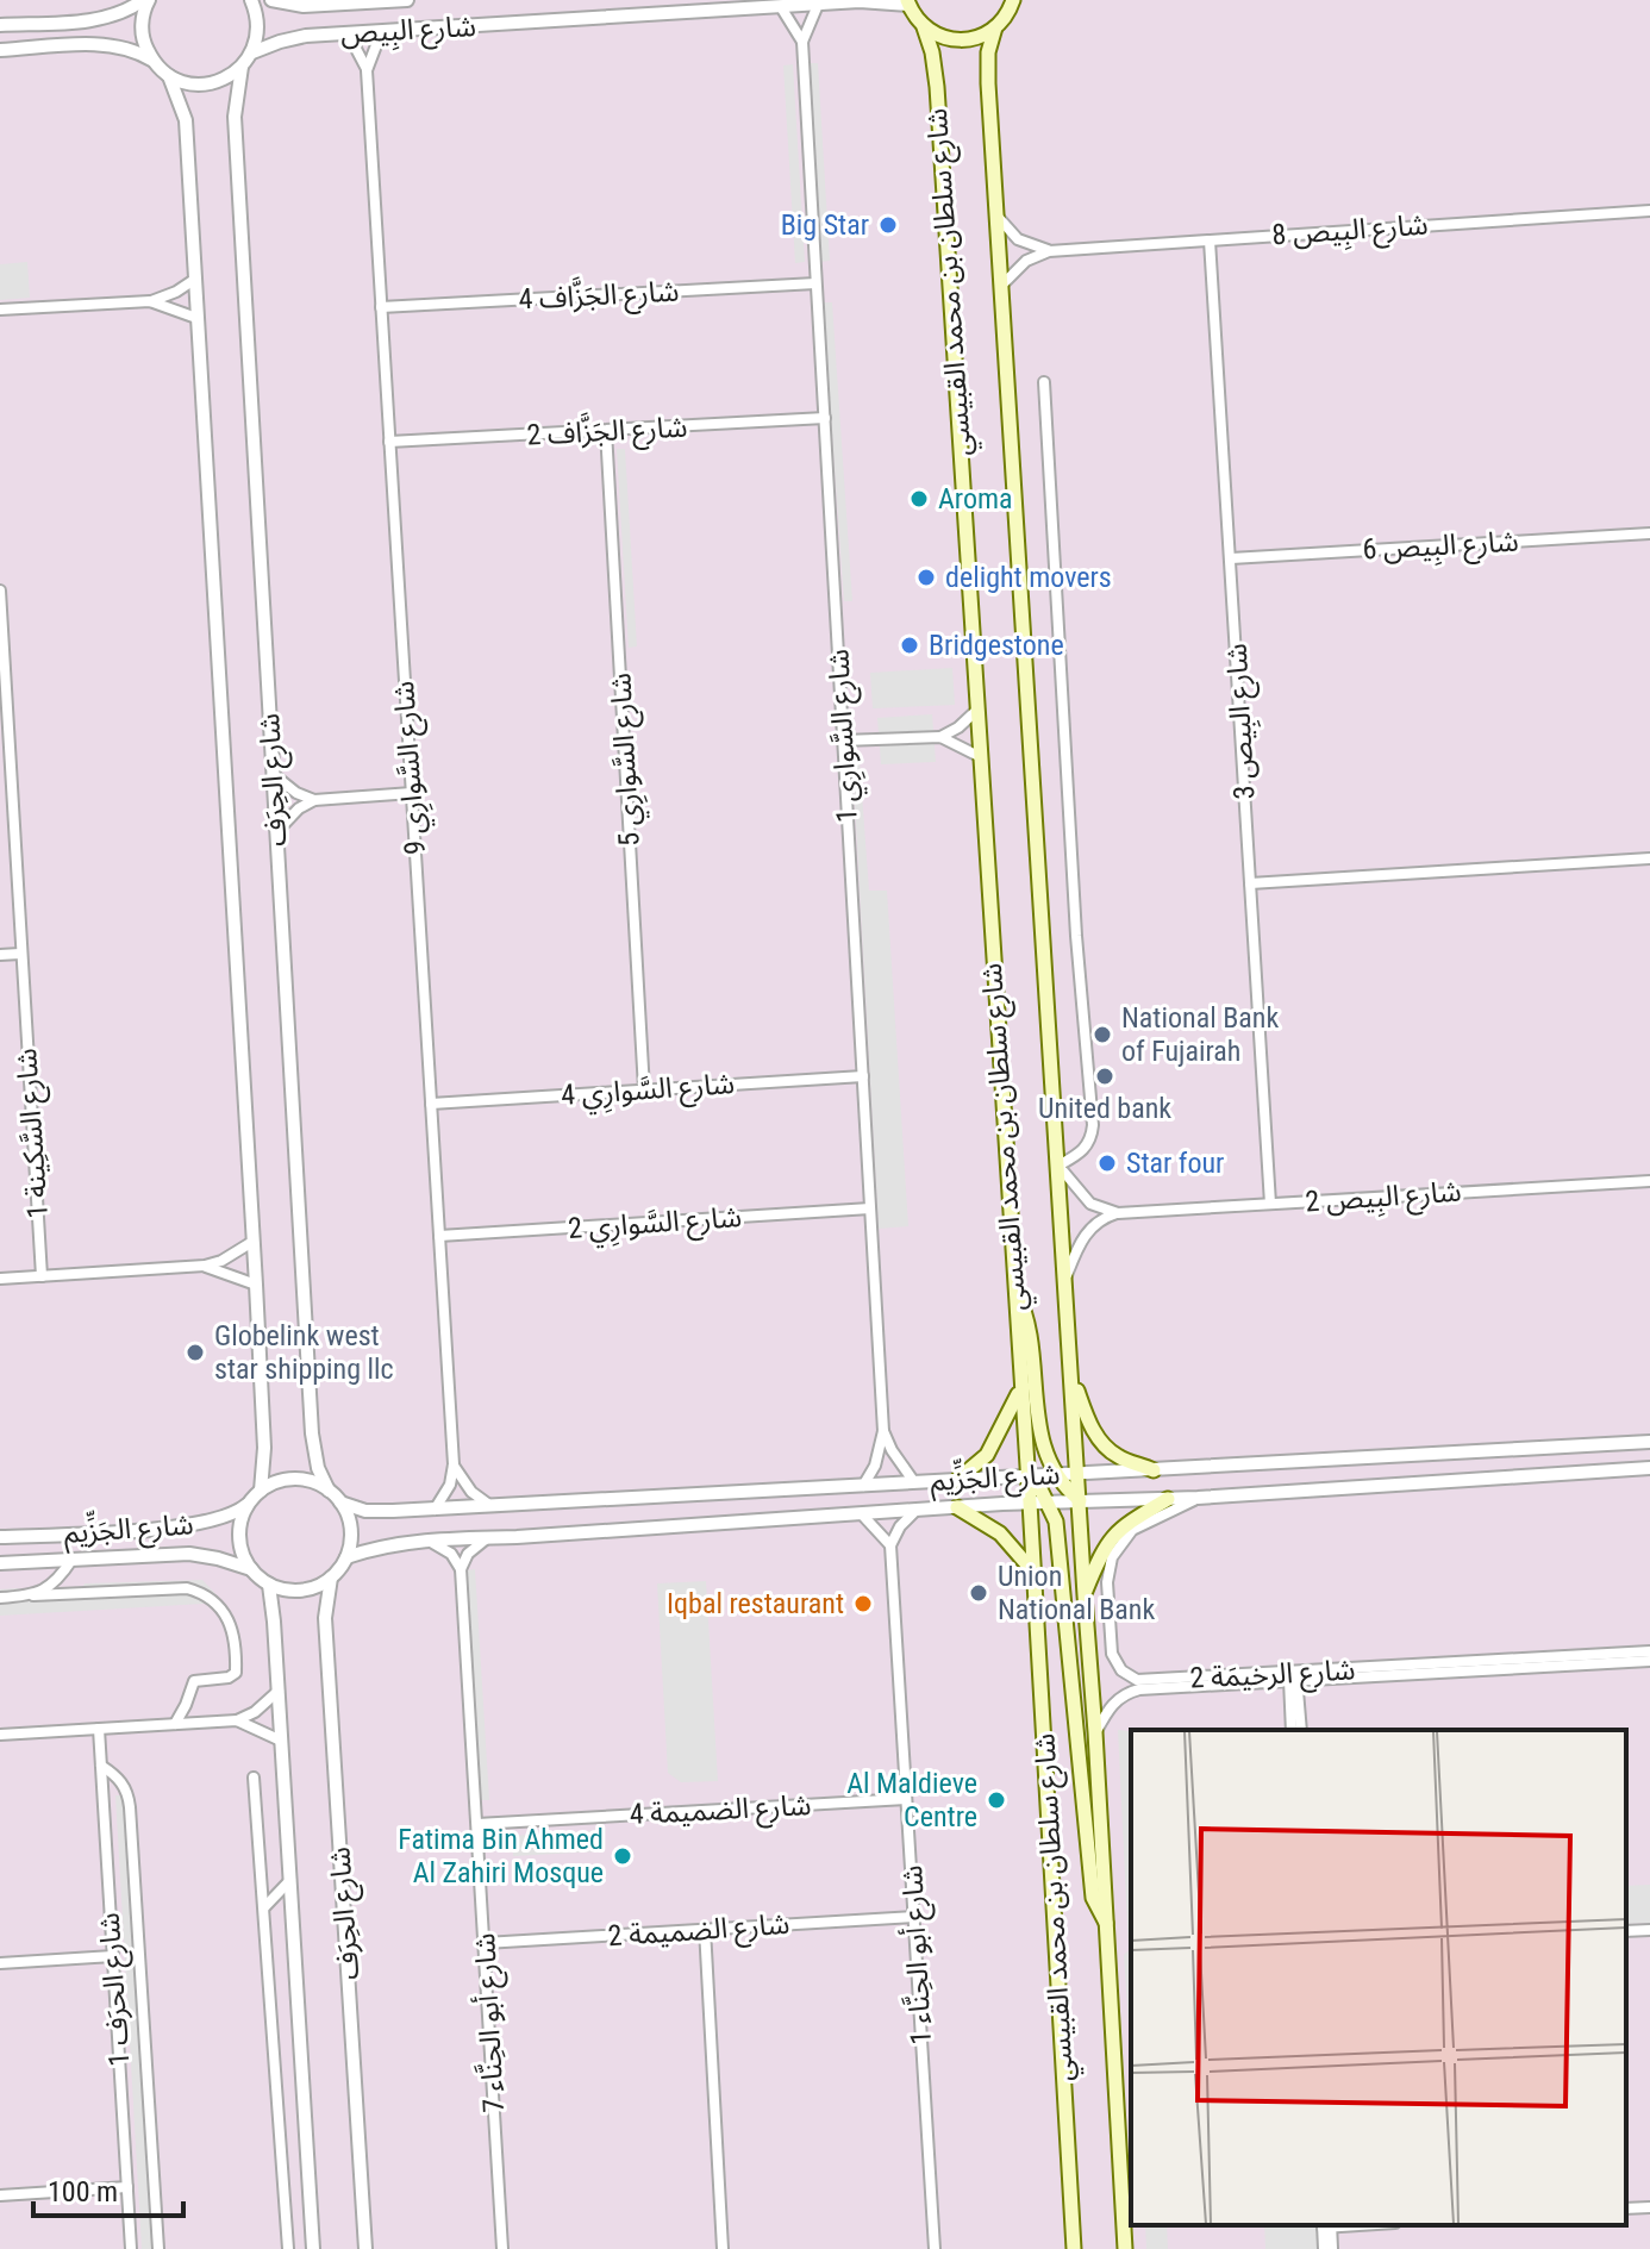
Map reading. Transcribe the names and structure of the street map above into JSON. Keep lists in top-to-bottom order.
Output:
{
  "streets": {
    "main road": ["شارع سلطان بن محمد القبيسي"],
    "street": [
      "شارع البِيص",
      "شارع البِيص 8",
      "شارع الجَزَّاف 4",
      "شارع الجَزَّاف 2",
      "شارع البِيص 6",
      "شارع البِيص 3",
      "شارع السَّوارِي 1",
      "شارع السَّوارِي 5",
      "شارع السَّوارِي 9",
      "شارع الحِرَف",
      "شارع السَّوارِي 4",
      "شارع السَّكِينة 1",
      "شارع البِيص 2",
      "شارع السَّوارِي 2",
      "شارع الجَزِّيم",
      "شارع الرخيمَة 2",
      "شارع الضميمة 4",
      "شارع الضميمة 2",
      "شارع أبو الحِنَّاء 1",
      "شارع الحرَف 1",
      "شارع أبو الحِنَّاء 7"
    ]
  },
  "crossings": [
    ["شارع البِيص", "شارع السَّوارِي 1"],
    ["شارع البِيص 8", "شارع سلطان بن محمد القبيسي"],
    ["شارع البِيص 8", "شارع البِيص 3"],
    ["شارع سلطان بن محمد القبيسي", "شارع الجَزِّيم"],
    ["شارع سلطان بن محمد القبيسي", "شارع الرخيمَة 2"],
    ["شارع الجَزَّاف 4", "شارع السَّوارِي 1"],
    ["شارع الجَزَّاف 4", "شارع السَّوارِي 9"],
    ["شارع الجَزَّاف 2", "شارع السَّوارِي 1"],
    ["شارع الجَزَّاف 2", "شارع السَّوارِي 5"],
    ["شارع الجَزَّاف 2", "شارع السَّوارِي 9"],
    ["شارع البِيص 6", "شارع البِيص 3"],
    ["شارع البِيص 3", "شارع البِيص 2"],
    ["شارع السَّوارِي 1", "شارع السَّوارِي 4"],
    ["شارع السَّوارِي 1", "شارع السَّوارِي 2"],
    ["شارع السَّوارِي 1", "شارع الجَزِّيم"],
    ["شارع السَّوارِي 5", "شارع السَّوارِي 4"],
    ["شارع السَّوارِي 9", "شارع السَّوارِي 4"],
    ["شارع السَّوارِي 9", "شارع السَّوارِي 2"],
    ["شارع السَّوارِي 9", "شارع الجَزِّيم"],
    ["شارع الحِرَف", "شارع الجَزِّيم"],
    ["شارع الجَزِّيم", "شارع الرخيمَة 2"],
    ["شارع الضميمة 4", "شارع أبو الحِنَّاء 1"],
    ["شارع الضميمة 4", "شارع أبو الحِنَّاء 7"],
    ["شارع الضميمة 2", "شارع أبو الحِنَّاء 1"],
    ["شارع الضميمة 2", "شارع أبو الحِنَّاء 7"]
  ],
  "places": [
    "Big Star",
    "Aroma",
    "delight movers",
    "Bridgestone",
    "National Bank of Fujairah",
    "United bank",
    "Star four",
    "Globelink west star shipping llc",
    "Union National Bank",
    "Iqbal restaurant",
    "Al Maldieve Centre",
    "Fatima Bin Ahmed Al Zahiri Mosque"
  ],
  "scale_bar": "100 m"
}
